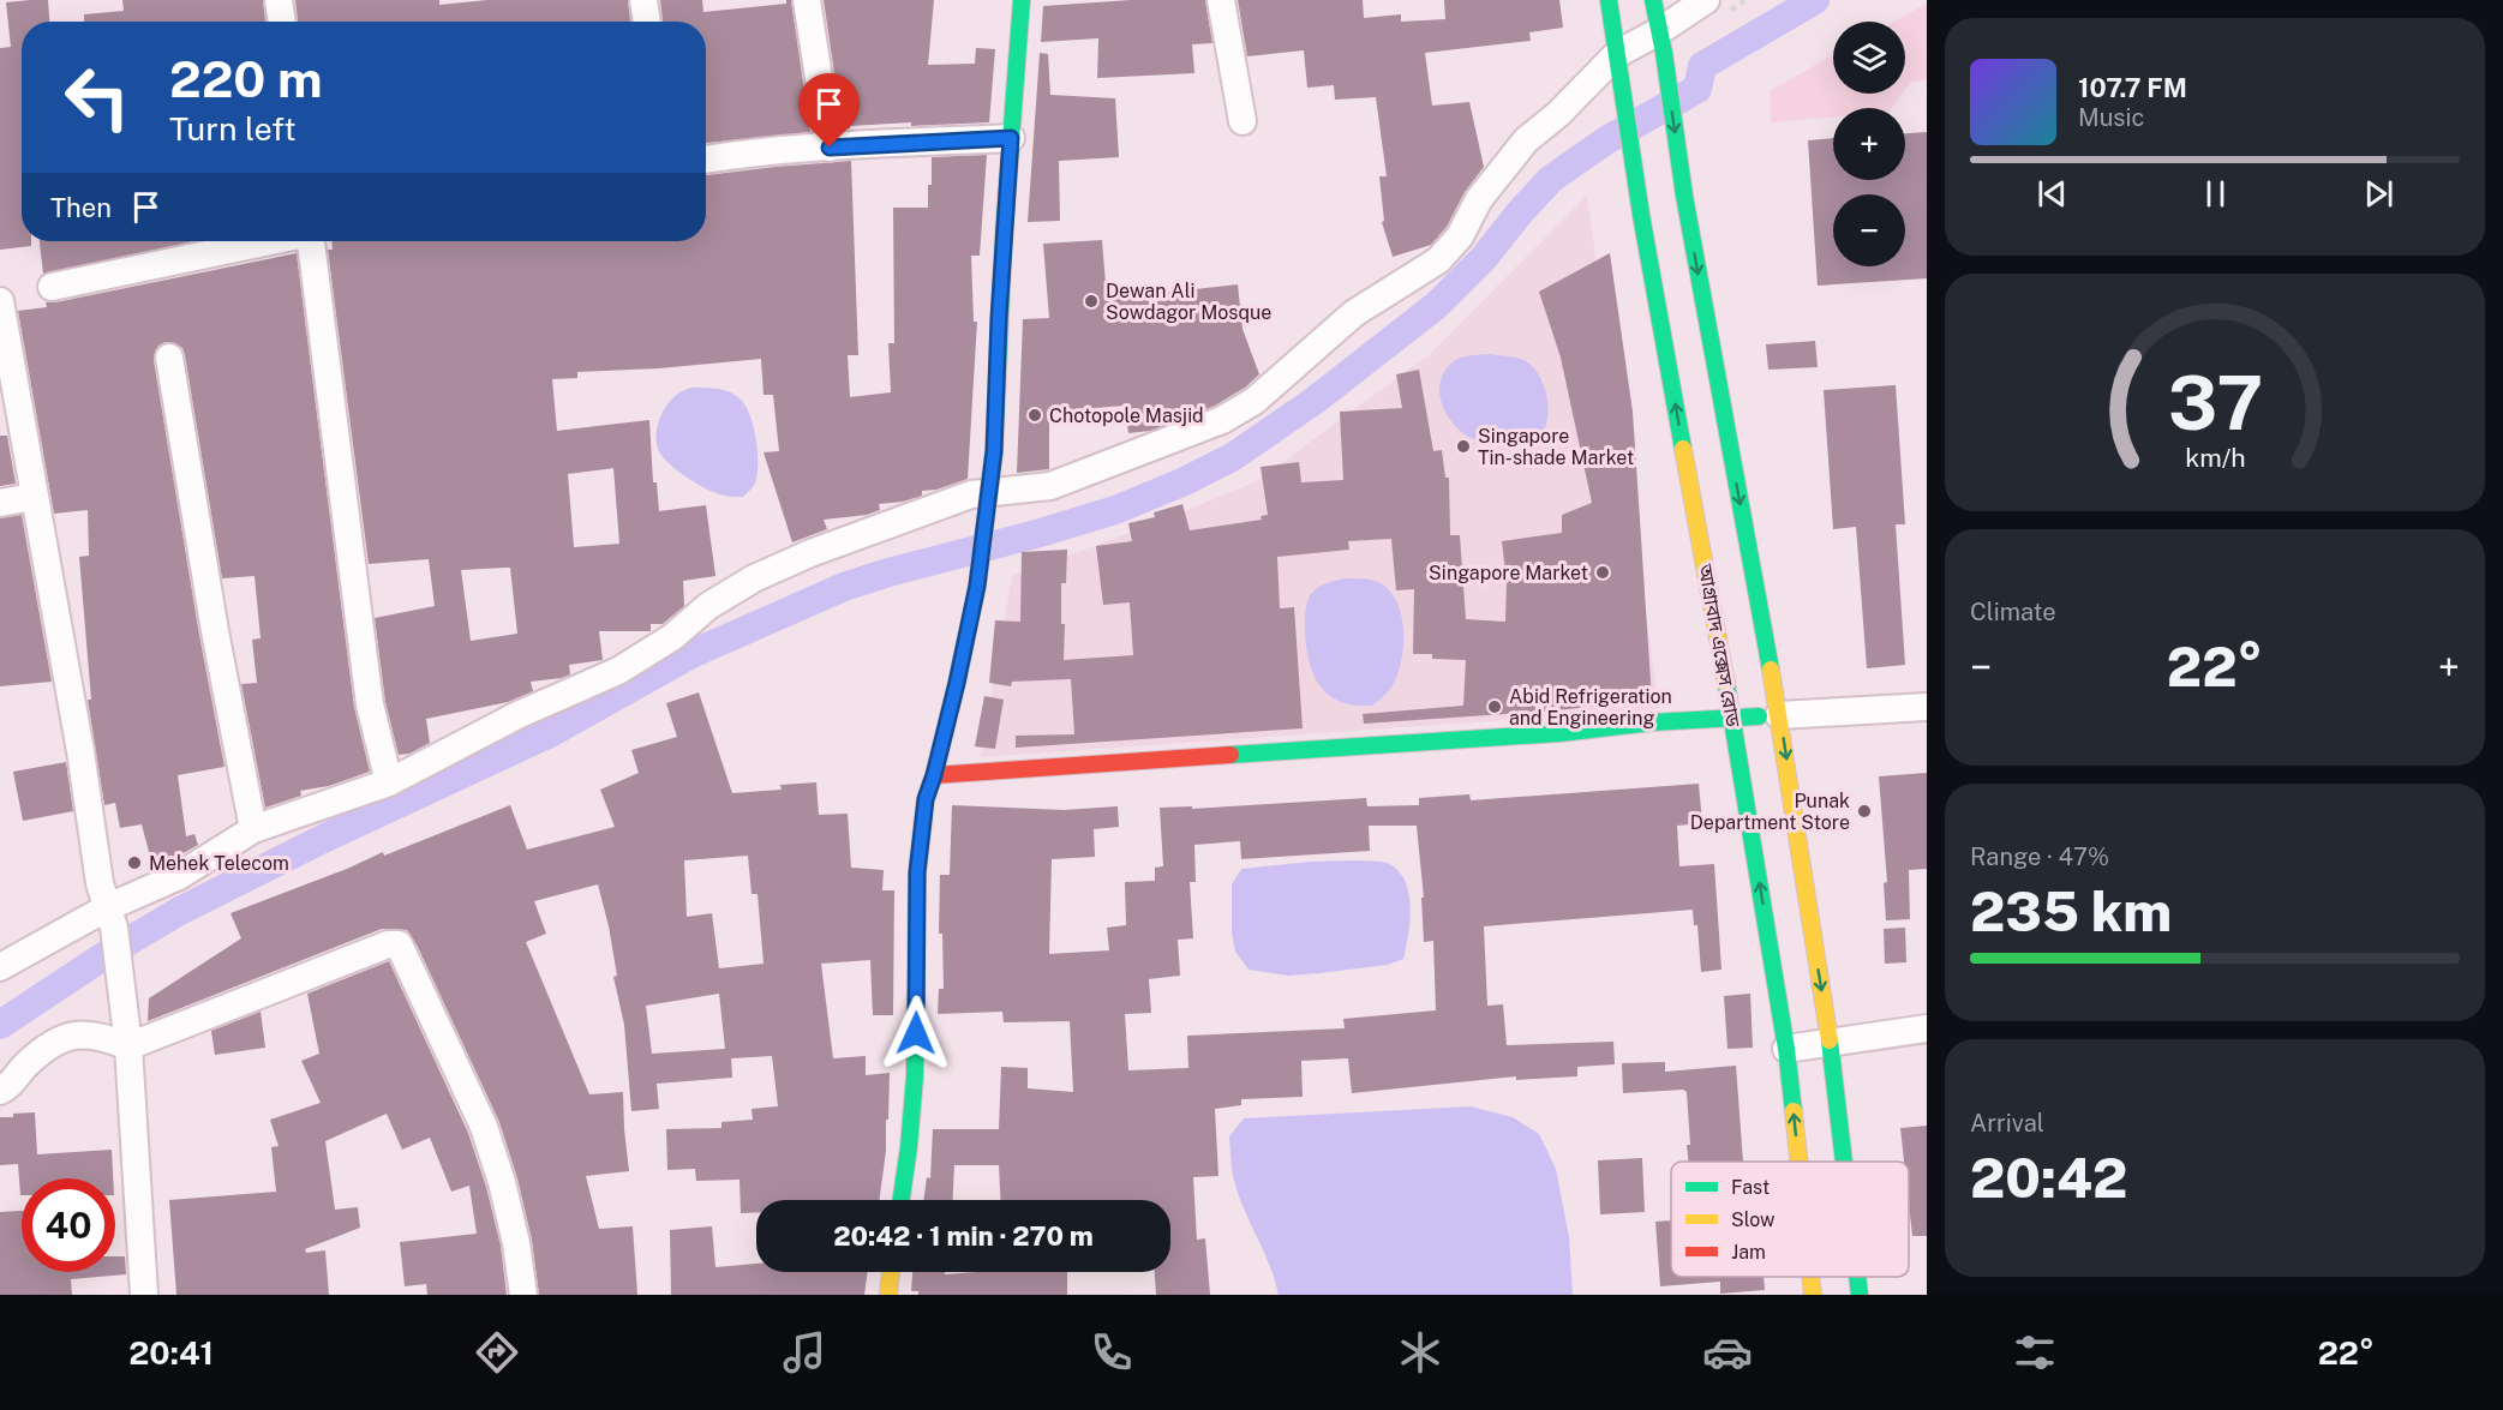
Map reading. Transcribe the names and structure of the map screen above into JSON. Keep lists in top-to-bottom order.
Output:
{
  "streets": {
    "main road": ["আগ্রাবাদ এক্সেস রোড"]
  },
  "places": [
    "Dewan Ali Sowdagor Mosque",
    "Chotopole Masjid",
    "Singapore Tin-shade Market",
    "Singapore Market",
    "Abid Refrigeration and Engineering",
    "Punak Department Store",
    "Mehek Telecom"
  ],
  "legend": ["Fast", "Slow", "Jam"],
  "page": {
    "map_buttons": ["+", "−"],
    "turn": ["220 m", "Turn left"],
    "song": ["107.7 FM", "Music"],
    "then": "Then",
    "tile": [
      "Climate",
      ["Range · 47%", "235 km"],
      ["Arrival", "20:42"]
    ],
    "heat": ["−", "22°", "+"],
    "limit": "40",
    "trip": "20:42 · 1 min · 270 m",
    "tabs": ["20:41", "22°"],
    "gauge": ["37", "km/h"]
  }
}
